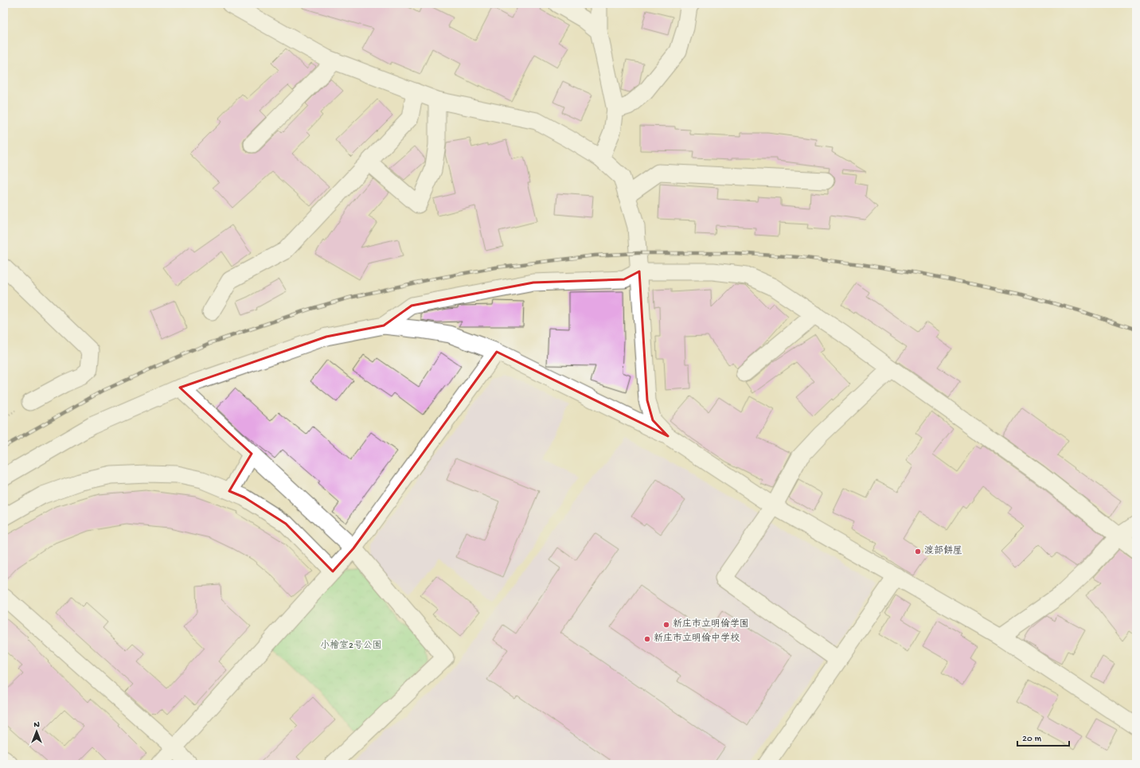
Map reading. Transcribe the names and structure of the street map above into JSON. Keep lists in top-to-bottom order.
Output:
{
  "parks": ["小檜室2号公園"],
  "places": ["渡部餅屋", "新庄市立明倫学園", "新庄市立明倫中学校"],
  "scale_bar": "20 m",
  "north": "top"
}
